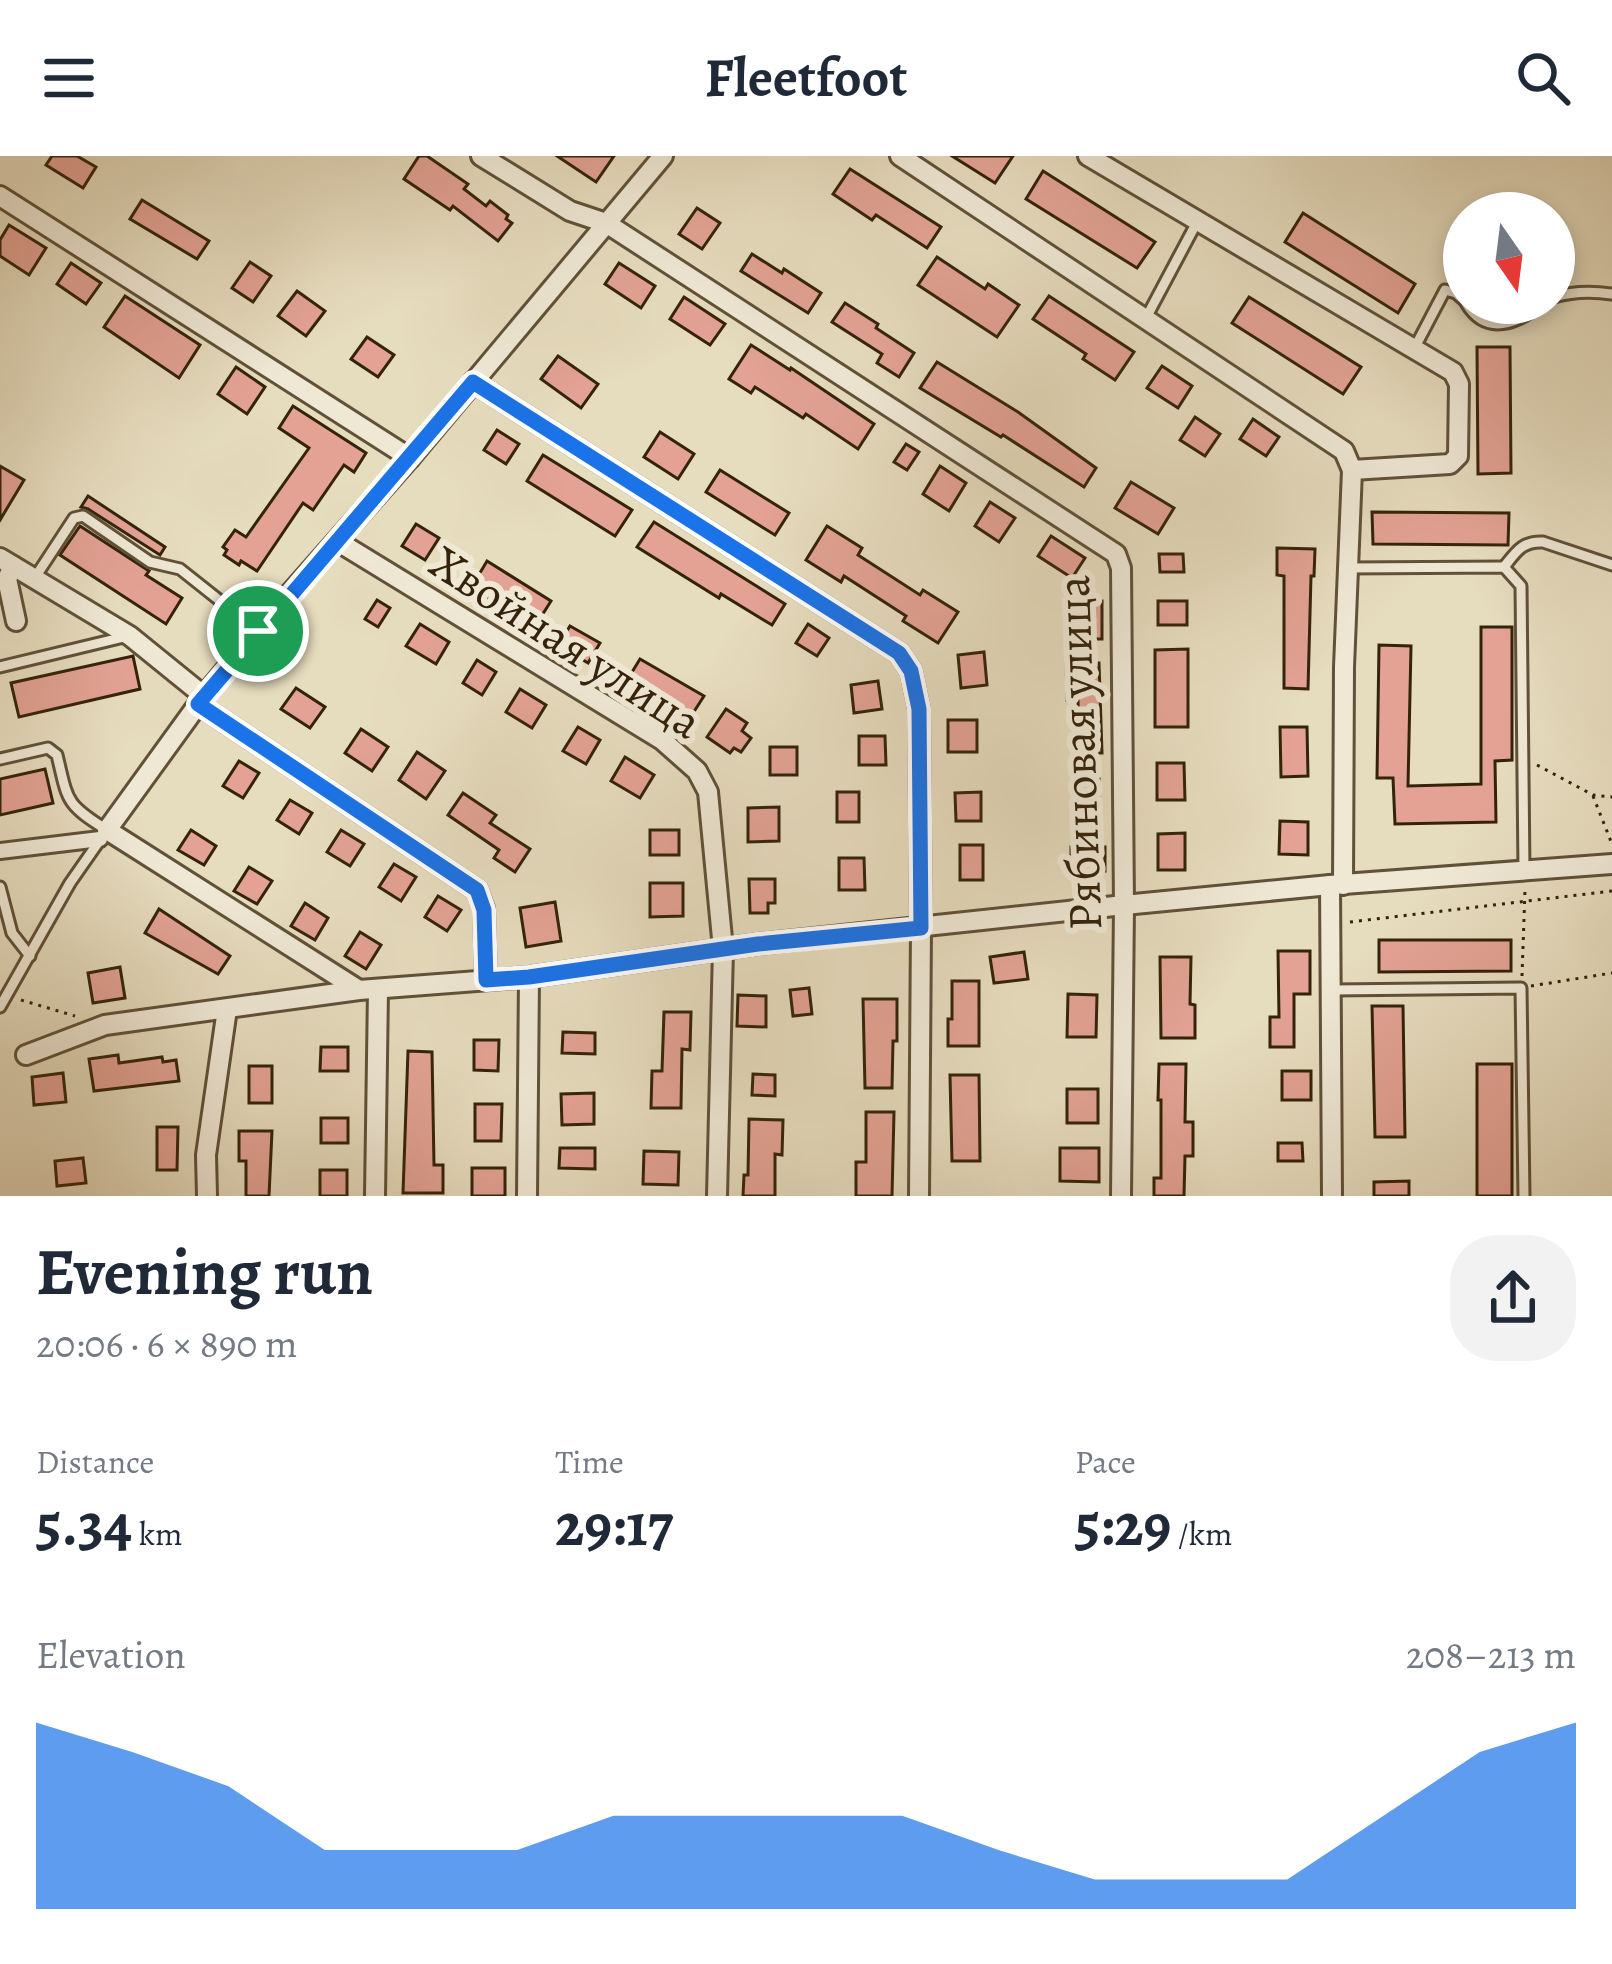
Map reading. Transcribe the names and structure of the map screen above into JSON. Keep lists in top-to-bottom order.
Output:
{
  "streets": {
    "street": ["Хвойная улица", "Рябиновая улица"]
  },
  "north": "bottom",
  "page": {
    "header": "Fleetfoot",
    "heading": ["Evening run", "20:06 · 6 × 890 m"],
    "stats": [
      ["Distance", "5.34 km"],
      ["Time", "29:17"],
      ["Pace", "5:29 /km"]
    ],
    "chart": ["Elevation", "208–213 m"]
  }
}
